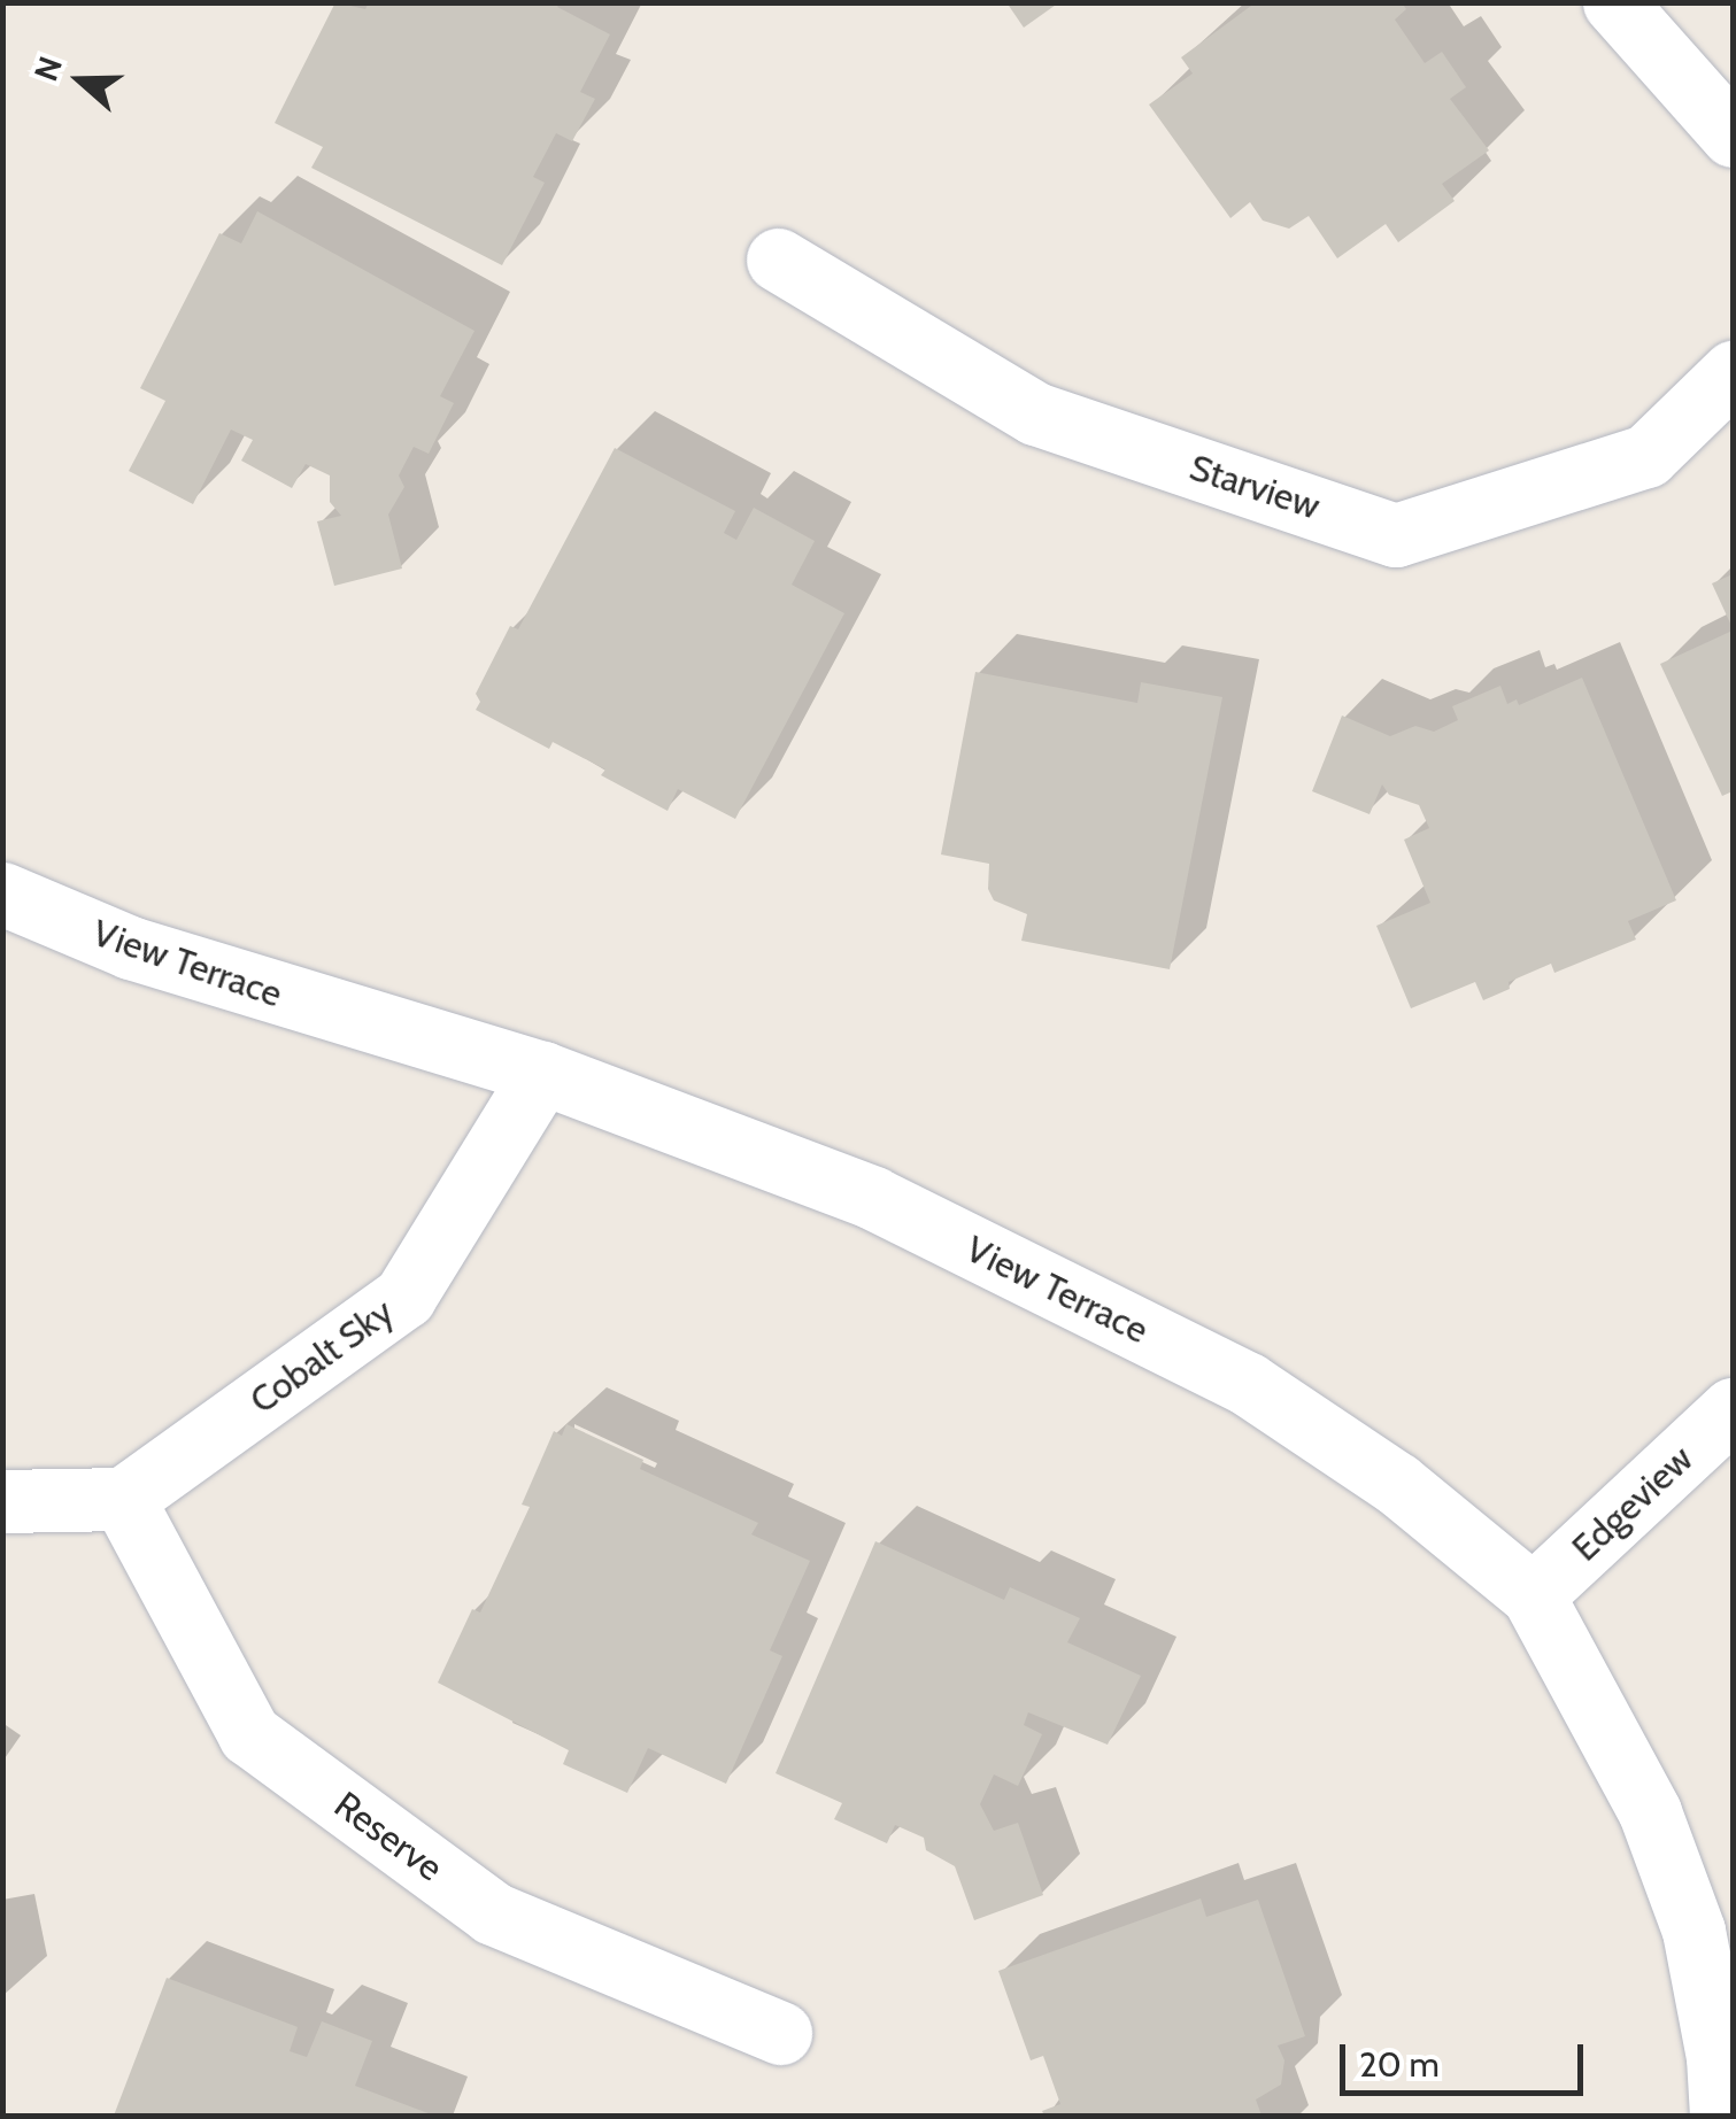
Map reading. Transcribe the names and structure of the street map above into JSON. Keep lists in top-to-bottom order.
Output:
{
  "streets": {
    "street": [
      "Starview",
      "View Terrace",
      "Cobalt Sky",
      "Edgeview",
      "Reserve"
    ]
  },
  "crossings": [
    ["View Terrace", "Cobalt Sky"],
    ["View Terrace", "Edgeview"],
    ["Cobalt Sky", "Reserve"]
  ],
  "scale_bar": "20 m",
  "north": "left"
}
